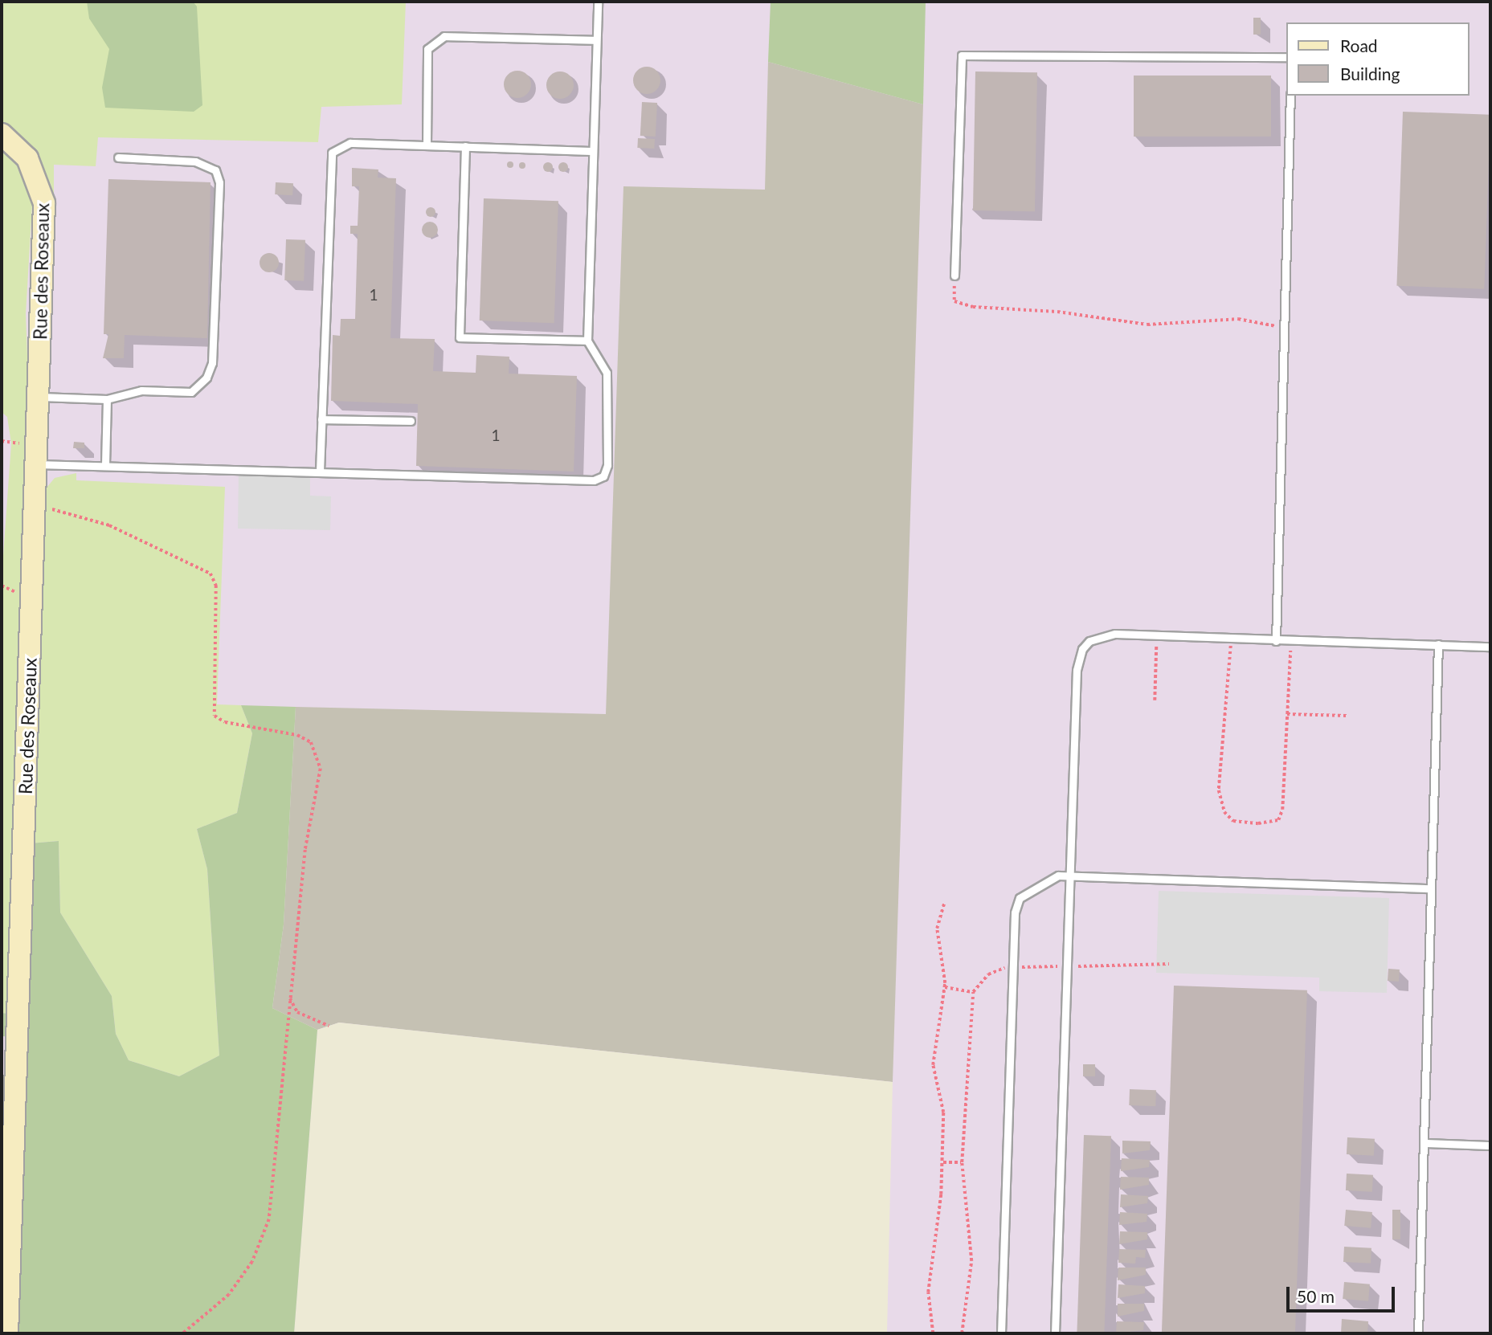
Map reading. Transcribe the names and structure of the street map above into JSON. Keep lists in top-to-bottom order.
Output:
{
  "streets": {
    "street": ["Rue des Roseaux"]
  },
  "house_numbers": ["1", "1"],
  "legend": ["Road", "Building"],
  "scale_bar": "50 m"
}
